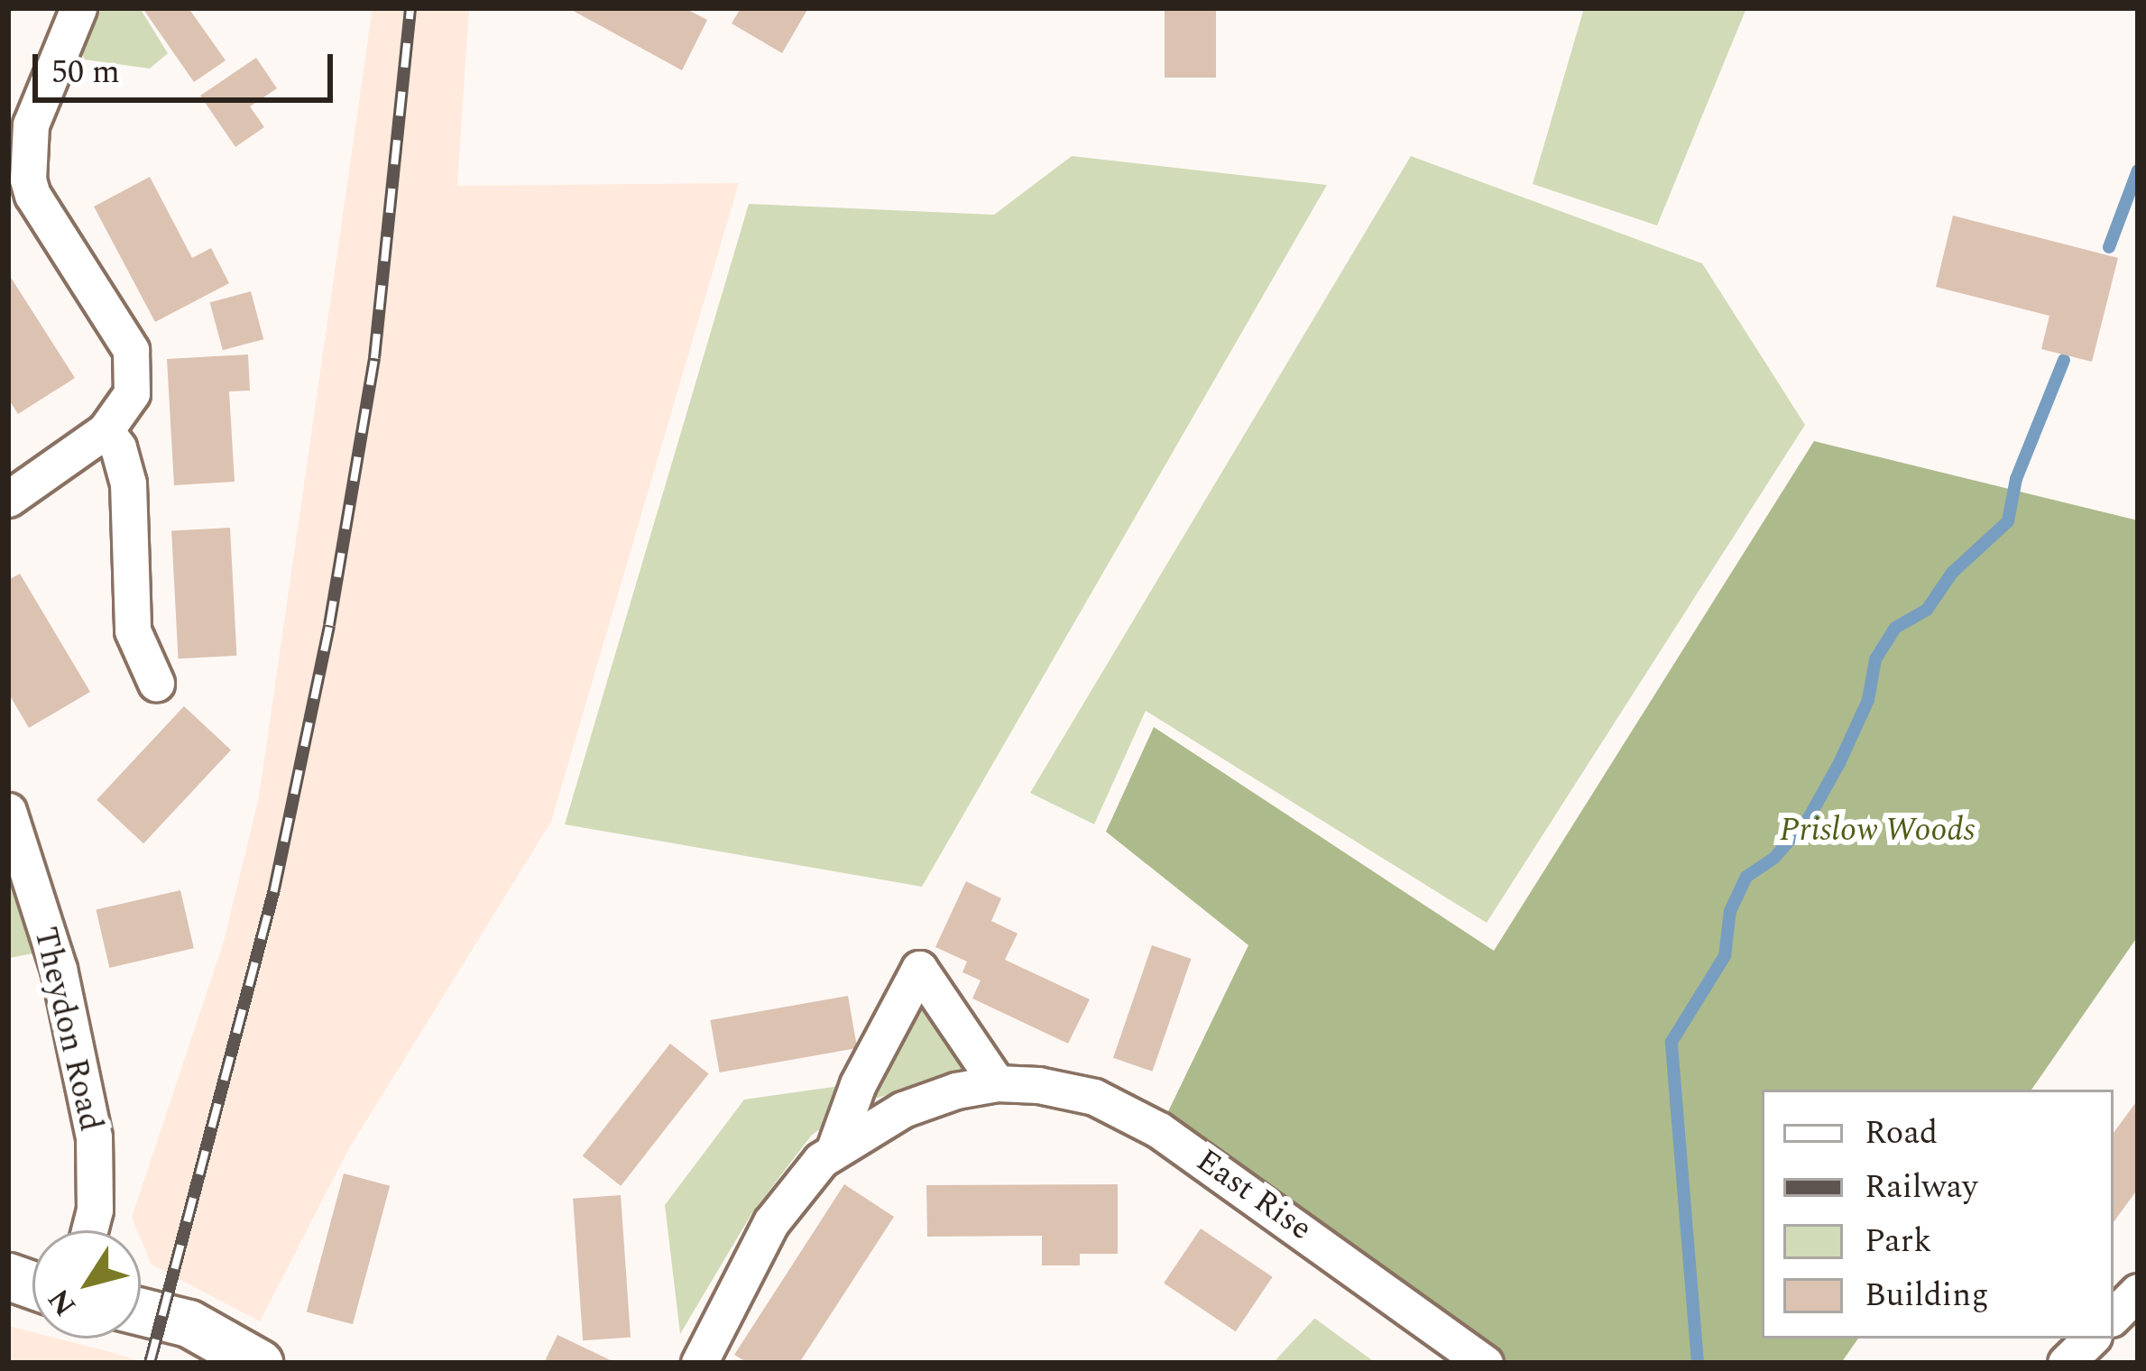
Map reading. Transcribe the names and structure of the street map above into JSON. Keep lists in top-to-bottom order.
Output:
{
  "streets": {
    "street": ["Theydon Road", "East Rise"]
  },
  "parks": ["Prislow Woods"],
  "legend": [
    "Road",
    "Railway",
    "Park",
    "Building"
  ],
  "scale_bar": "50 m",
  "north": "bottom left"
}
